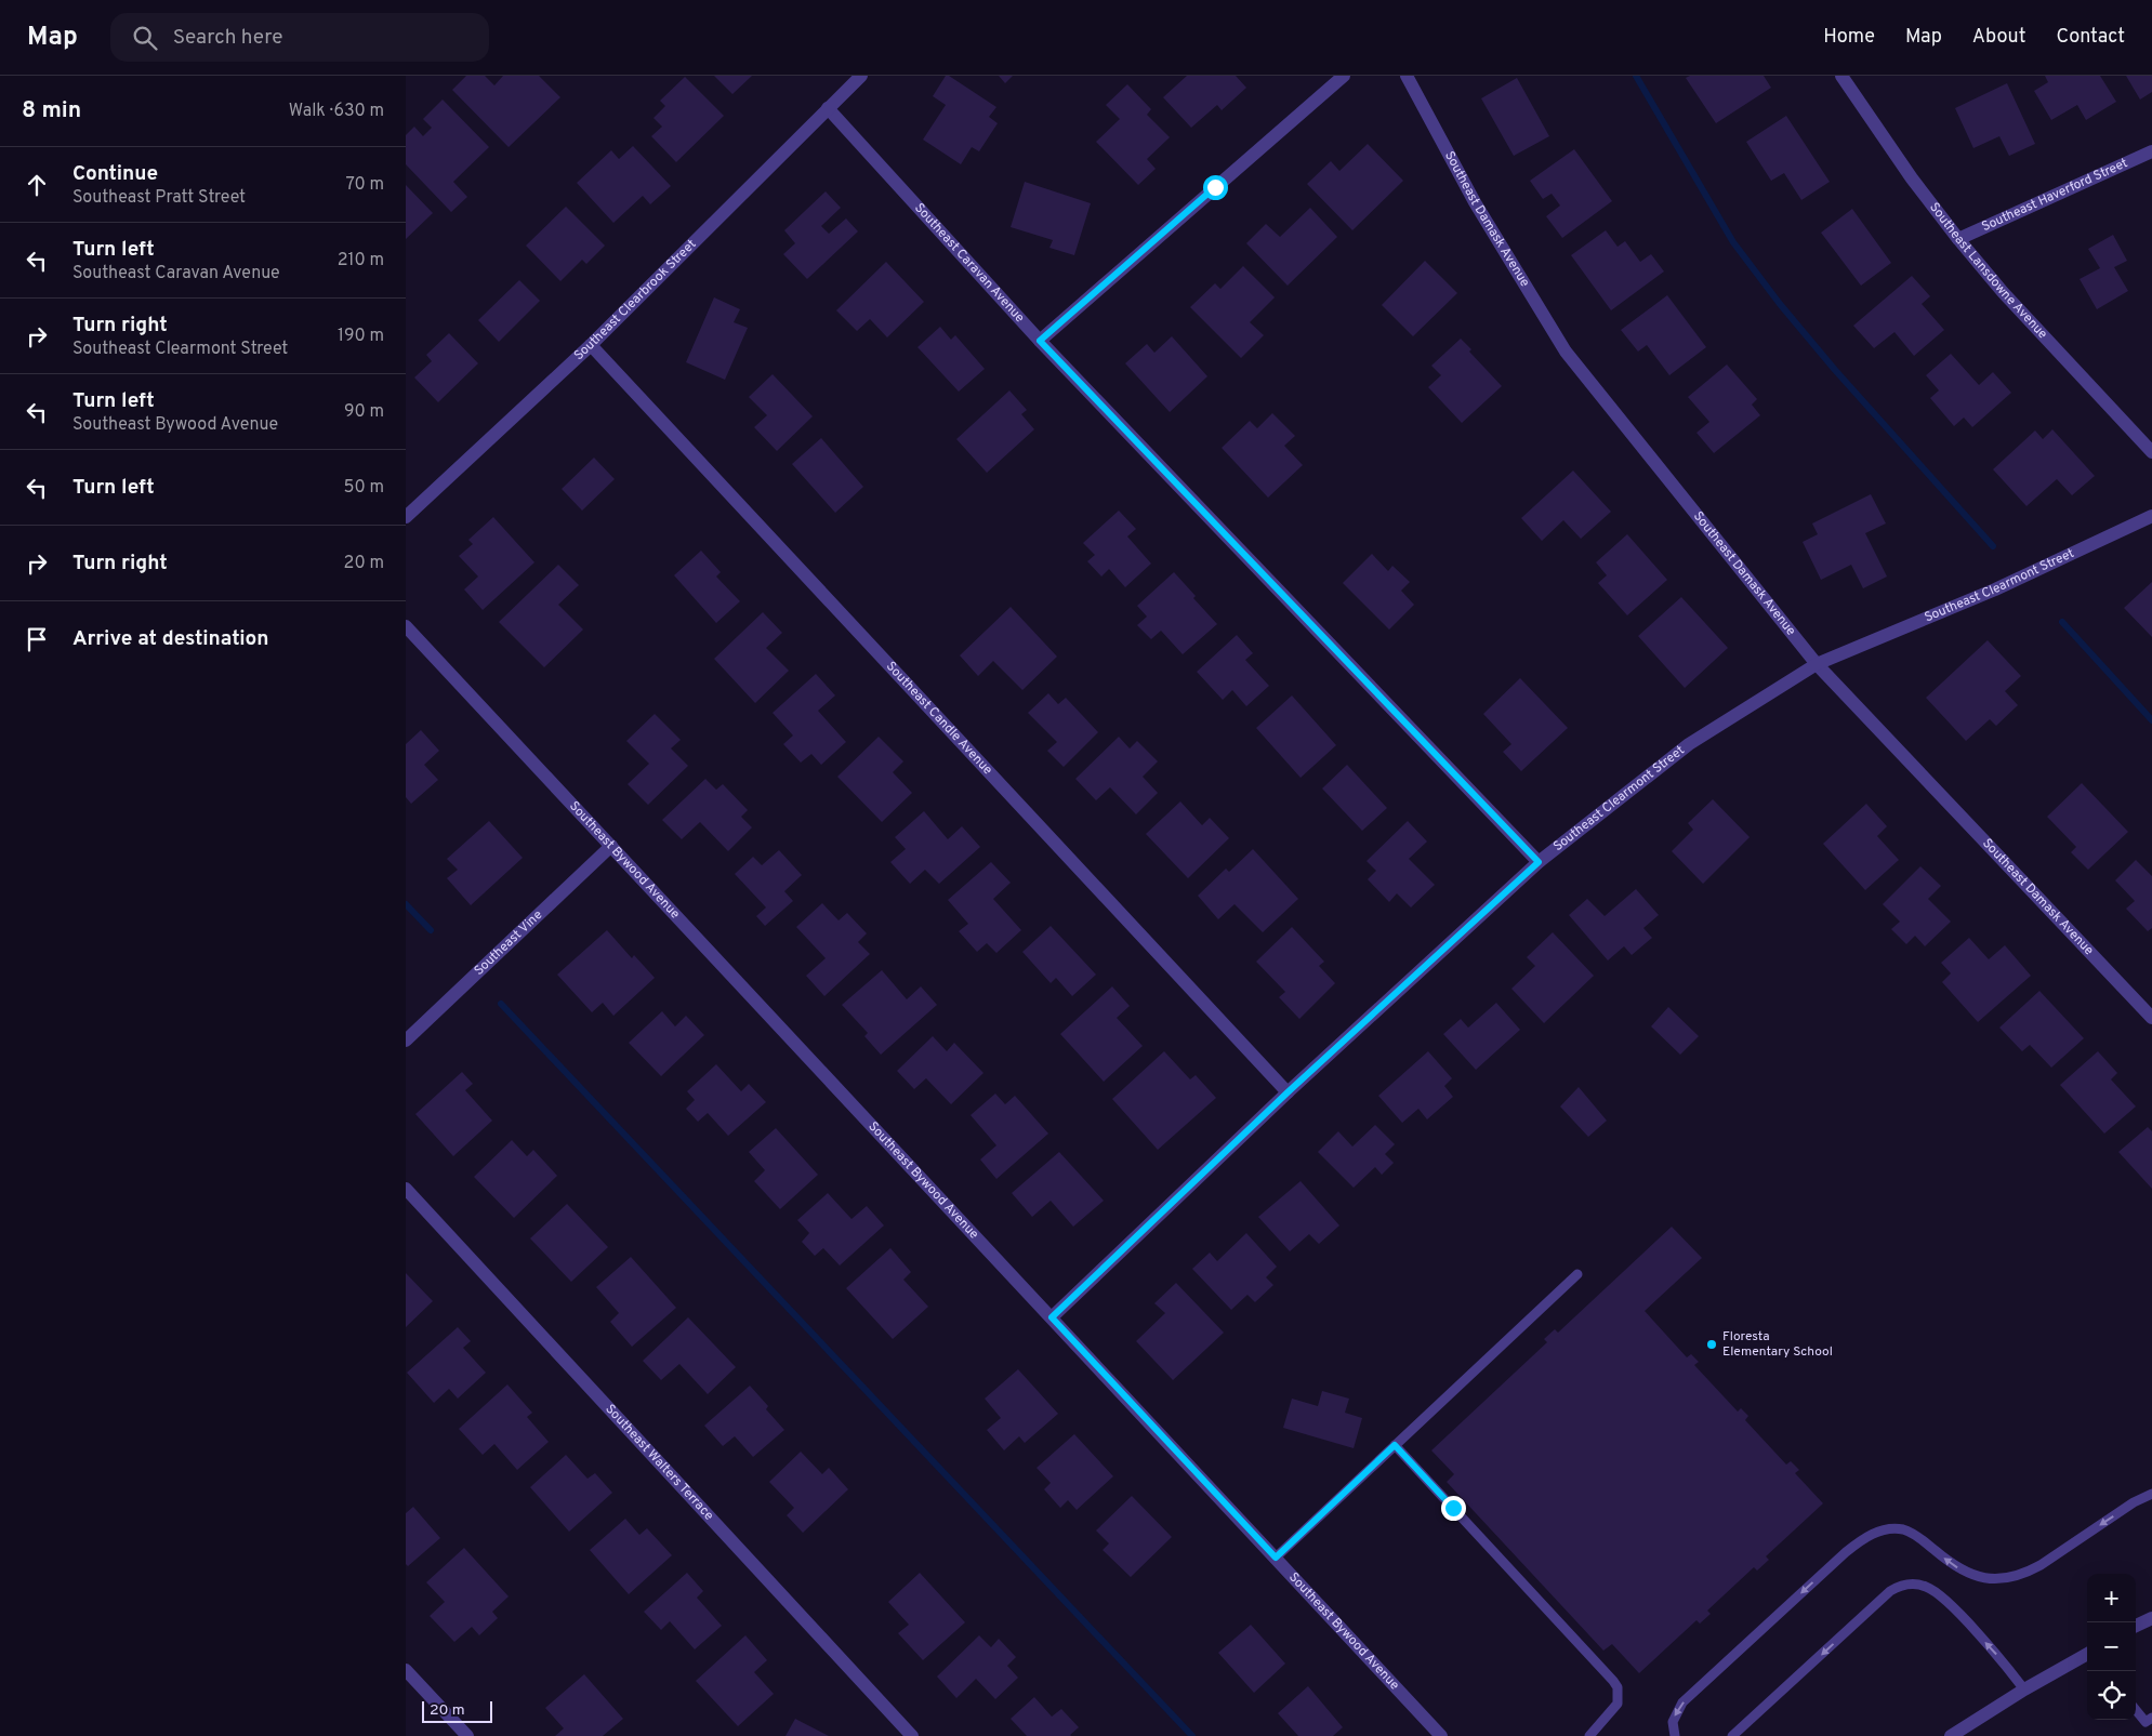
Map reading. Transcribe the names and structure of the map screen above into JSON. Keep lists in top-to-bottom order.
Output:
{
  "streets": {
    "street": [
      "Southeast Haverford Street",
      "Southeast Damask Avenue",
      "Southeast Caravan Avenue",
      "Southeast Lansdowne Avenue",
      "Southeast Clearbrook Street",
      "Southeast Clearmont Street",
      "Southeast Candle Avenue",
      "Southeast Bywood Avenue",
      "Southeast Vine",
      "Southeast Walters Terrace"
    ]
  },
  "crossings": [
    ["Southeast Haverford Street", "Southeast Lansdowne Avenue"],
    ["Southeast Damask Avenue", "Southeast Clearmont Street"],
    ["Southeast Caravan Avenue", "Southeast Clearbrook Street"],
    ["Southeast Caravan Avenue", "Southeast Clearmont Street"],
    ["Southeast Clearbrook Street", "Southeast Candle Avenue"],
    ["Southeast Clearmont Street", "Southeast Candle Avenue"],
    ["Southeast Clearmont Street", "Southeast Bywood Avenue"],
    ["Southeast Bywood Avenue", "Southeast Vine"]
  ],
  "places": ["Floresta Elementary School"],
  "scale_bar": "20 m",
  "page": {
    "header": "Map",
    "search": "Search here",
    "nav": [
      "Home",
      "Map",
      "About",
      "Contact"
    ],
    "heading": ["8 min", "Walk · 630 m"],
    "list": [
      ["Continue", "Southeast Pratt Street", "70 m"],
      ["Turn left", "Southeast Caravan Avenue", "210 m"],
      ["Turn right", "Southeast Clearmont Street", "190 m"],
      ["Turn left", "Southeast Bywood Avenue", "90 m"],
      ["Turn left", "50 m"],
      ["Turn right", "20 m"],
      "Arrive at destination"
    ],
    "map_buttons": ["+", "−"],
    "scale": "20 m"
  }
}
